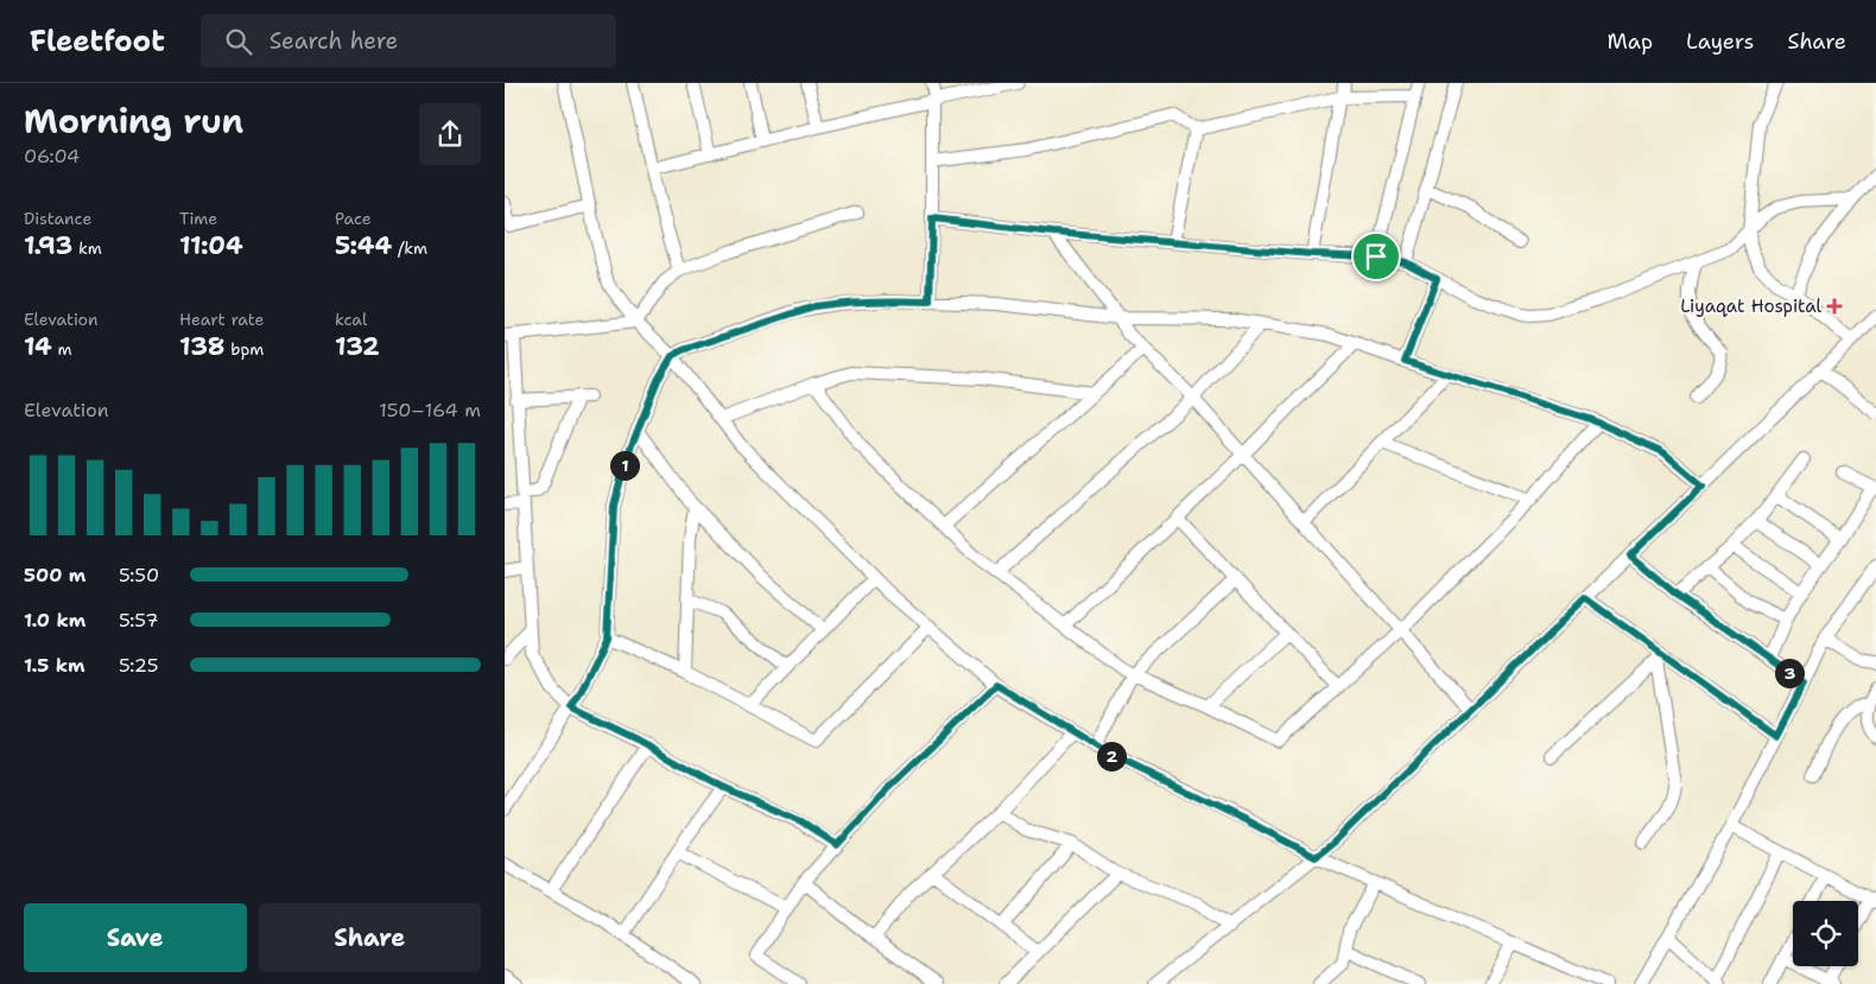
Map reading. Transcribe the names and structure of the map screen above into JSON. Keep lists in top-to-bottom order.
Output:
{
  "places": {
    "health": ["Liyaqat Hospital"]
  },
  "page": {
    "header": "Fleetfoot",
    "search": "Search here",
    "nav": ["Map", "Layers", "Share"],
    "heading": ["Morning run", "06:04"],
    "stats": [
      ["Distance", "1.93 km"],
      ["Time", "11:04"],
      ["Pace", "5:44 /km"],
      ["Elevation", "14 m"],
      ["Heart rate", "138 bpm"],
      ["kcal", "132"]
    ],
    "chart": ["Elevation", "150–164 m"],
    "pins": ["1", "3", "2"],
    "list": [
      {
        "name": "500 m",
        "note": "5:50"
      },
      {
        "name": "1.0 km",
        "note": "5:57"
      },
      {
        "name": "1.5 km",
        "note": "5:25"
      }
    ],
    "buttons": ["Save", "Share"]
  }
}
